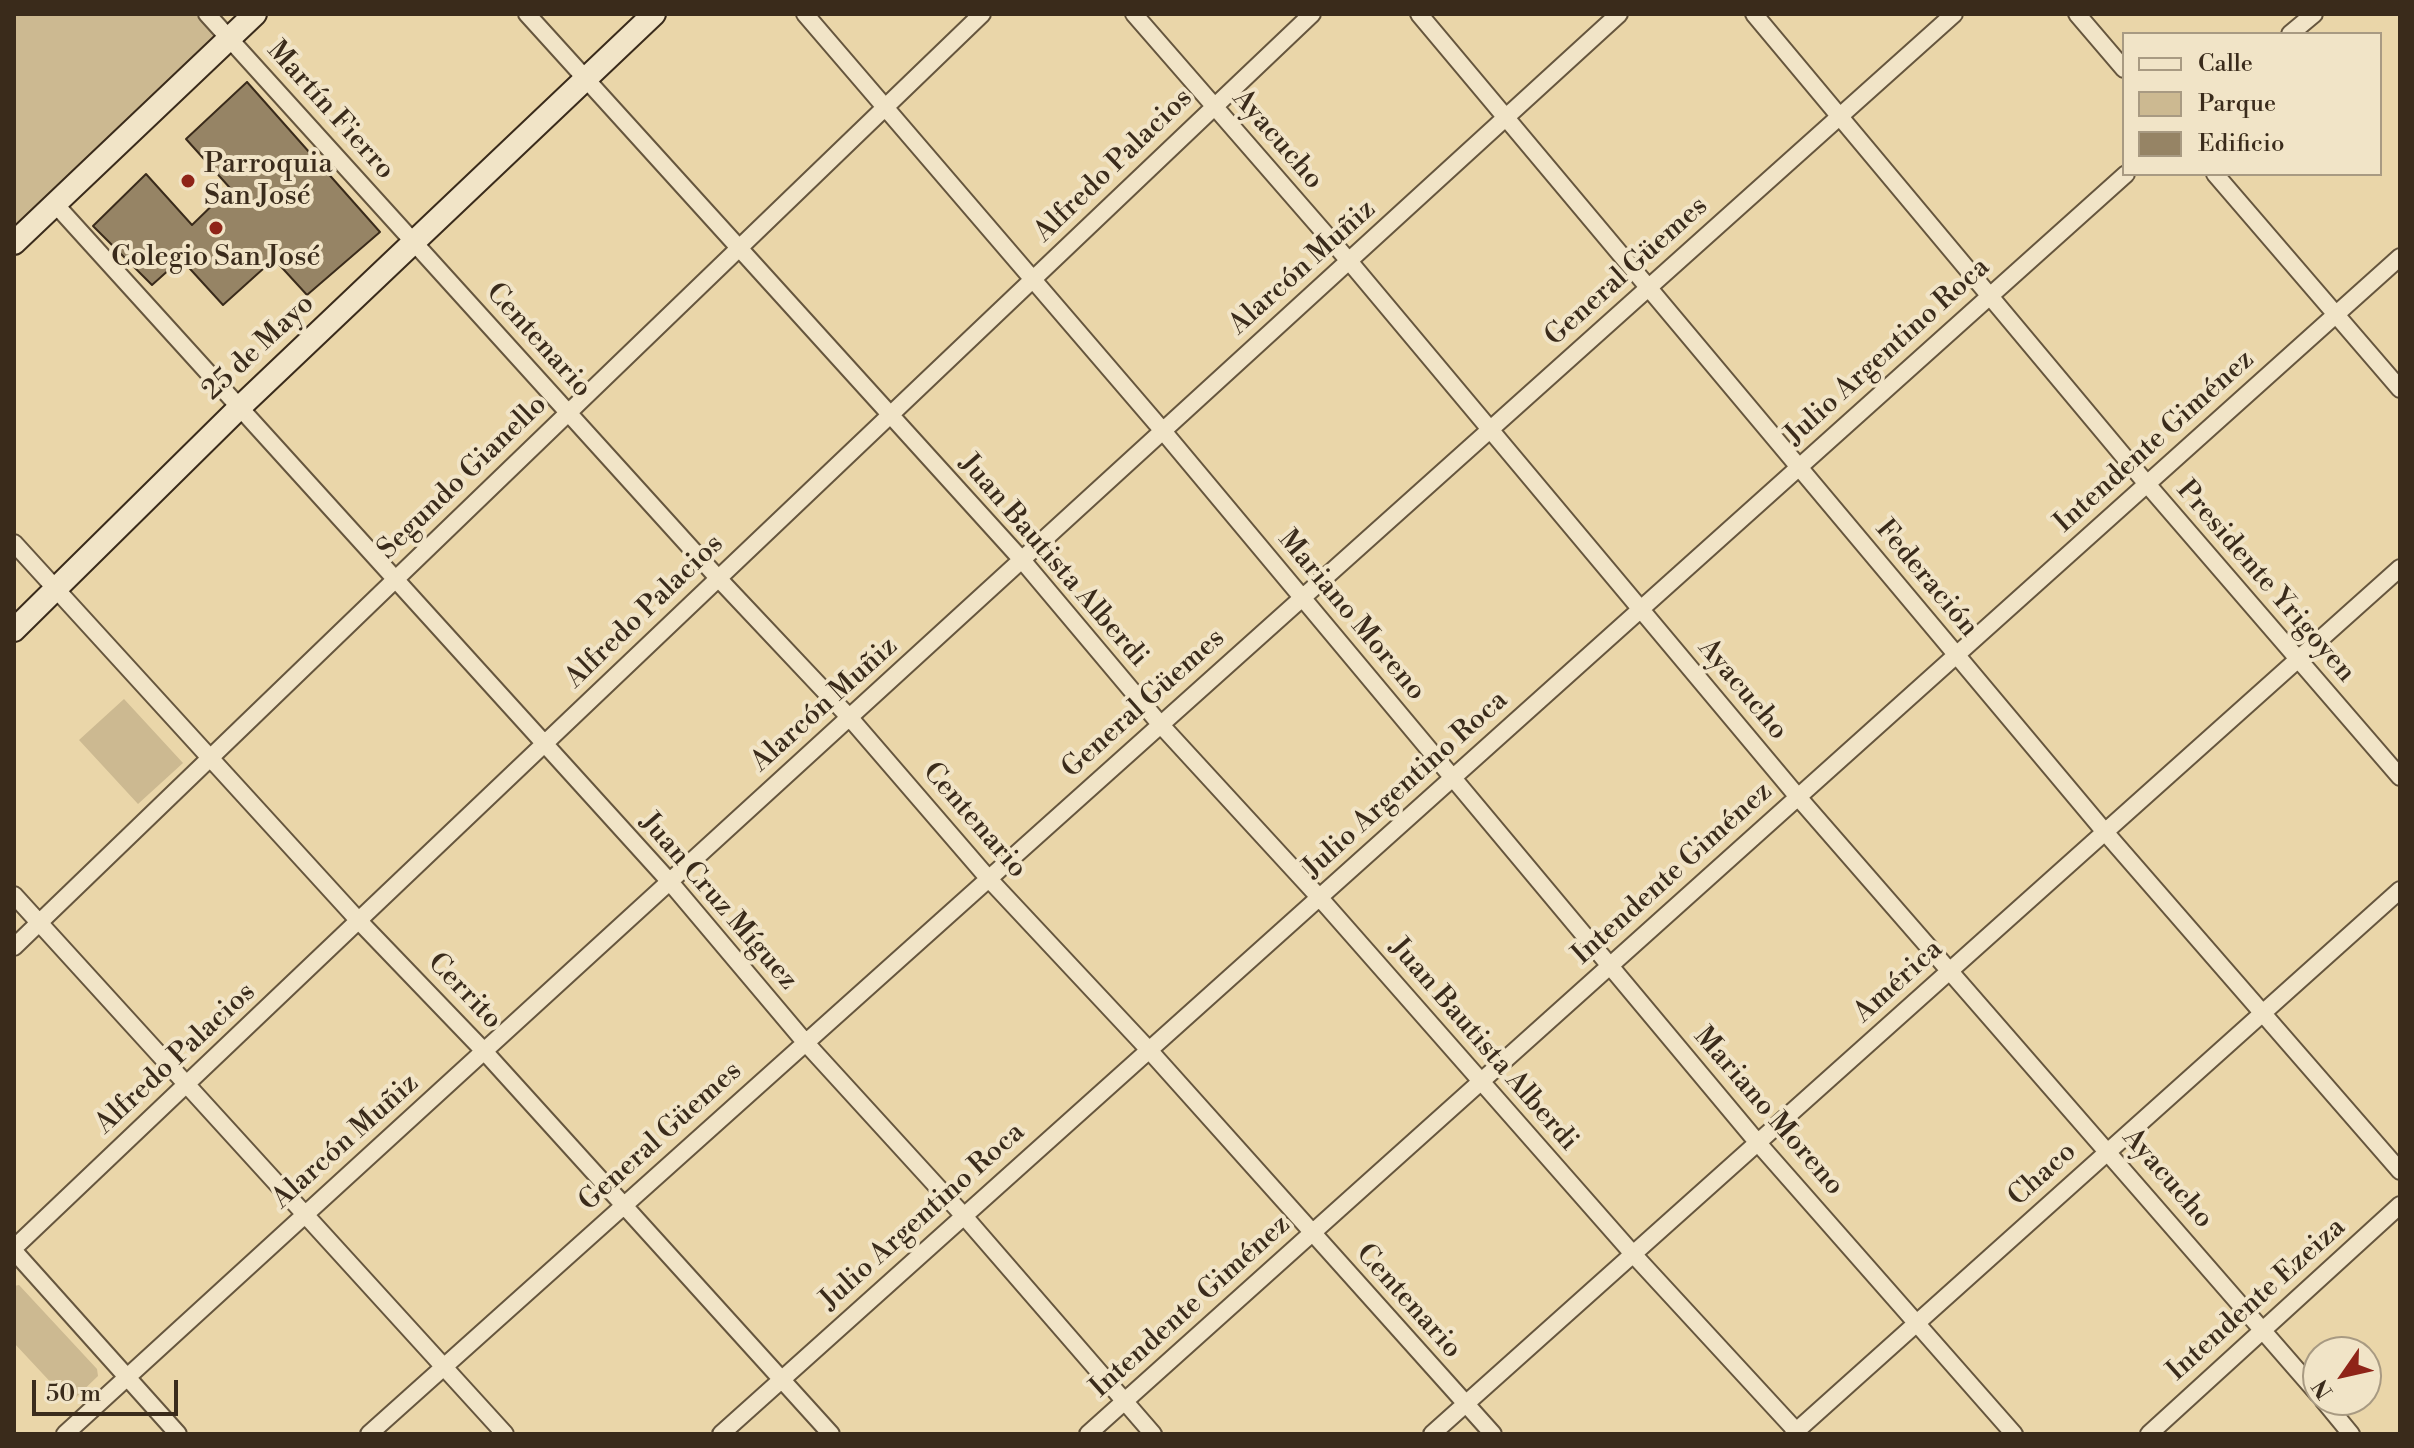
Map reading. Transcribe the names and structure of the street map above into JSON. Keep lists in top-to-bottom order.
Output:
{
  "streets": {
    "street": [
      "Martín Fierro",
      "Ayacucho",
      "Alfredo Palacios",
      "Alarcón Muñiz",
      "General Güemes",
      "Centenario",
      "25 de Mayo",
      "Julio Argentino Roca",
      "Intendente Giménez",
      "Segundo Gianello",
      "Juan Bautista Alberdi",
      "Federación",
      "Presidente Yrigoyen",
      "Mariano Moreno",
      "Juan Cruz Míguez",
      "América",
      "Cerrito",
      "Chaco",
      "Intendente Ezeiza"
    ]
  },
  "crossings": [
    ["Martín Fierro", "Centenario"],
    ["Martín Fierro", "25 de Mayo"],
    ["Ayacucho", "Alfredo Palacios"],
    ["Ayacucho", "Alarcón Muñiz"],
    ["Ayacucho", "General Güemes"],
    ["Ayacucho", "Julio Argentino Roca"],
    ["Ayacucho", "Intendente Giménez"],
    ["Ayacucho", "América"],
    ["Ayacucho", "Chaco"],
    ["Ayacucho", "Intendente Ezeiza"],
    ["Alfredo Palacios", "Centenario"],
    ["Alfredo Palacios", "Juan Bautista Alberdi"],
    ["Alfredo Palacios", "Mariano Moreno"],
    ["Alfredo Palacios", "Juan Cruz Míguez"],
    ["Alfredo Palacios", "Cerrito"],
    ["Alarcón Muñiz", "Centenario"],
    ["Alarcón Muñiz", "Juan Bautista Alberdi"],
    ["Alarcón Muñiz", "Federación"],
    ["Alarcón Muñiz", "Mariano Moreno"],
    ["Alarcón Muñiz", "Juan Cruz Míguez"],
    ["Alarcón Muñiz", "Cerrito"],
    ["General Güemes", "Centenario"],
    ["General Güemes", "Juan Bautista Alberdi"],
    ["General Güemes", "Federación"],
    ["General Güemes", "Presidente Yrigoyen"],
    ["General Güemes", "Mariano Moreno"],
    ["General Güemes", "Juan Cruz Míguez"],
    ["General Güemes", "Cerrito"],
    ["Centenario", "25 de Mayo"],
    ["Centenario", "Julio Argentino Roca"],
    ["Centenario", "Intendente Giménez"],
    ["Centenario", "Segundo Gianello"],
    ["Centenario", "América"],
    ["25 de Mayo", "Juan Bautista Alberdi"],
    ["25 de Mayo", "Juan Cruz Míguez"],
    ["25 de Mayo", "Cerrito"],
    ["Julio Argentino Roca", "Juan Bautista Alberdi"],
    ["Julio Argentino Roca", "Federación"],
    ["Julio Argentino Roca", "Presidente Yrigoyen"],
    ["Julio Argentino Roca", "Mariano Moreno"],
    ["Julio Argentino Roca", "Juan Cruz Míguez"],
    ["Julio Argentino Roca", "Cerrito"],
    ["Intendente Giménez", "Juan Bautista Alberdi"],
    ["Intendente Giménez", "Federación"],
    ["Intendente Giménez", "Presidente Yrigoyen"],
    ["Intendente Giménez", "Mariano Moreno"],
    ["Intendente Giménez", "Juan Cruz Míguez"],
    ["Segundo Gianello", "Juan Bautista Alberdi"],
    ["Segundo Gianello", "Mariano Moreno"],
    ["Segundo Gianello", "Juan Cruz Míguez"],
    ["Segundo Gianello", "Cerrito"],
    ["Juan Bautista Alberdi", "América"],
    ["Juan Bautista Alberdi", "Chaco"],
    ["Federación", "América"],
    ["Federación", "Chaco"],
    ["Presidente Yrigoyen", "América"],
    ["Mariano Moreno", "América"],
    ["Mariano Moreno", "Chaco"]
  ],
  "places": ["Parroquia San José", "Colegio San José"],
  "legend": ["Calle", "Parque", "Edificio"],
  "scale_bar": "50 m",
  "north": "bottom left"
}
